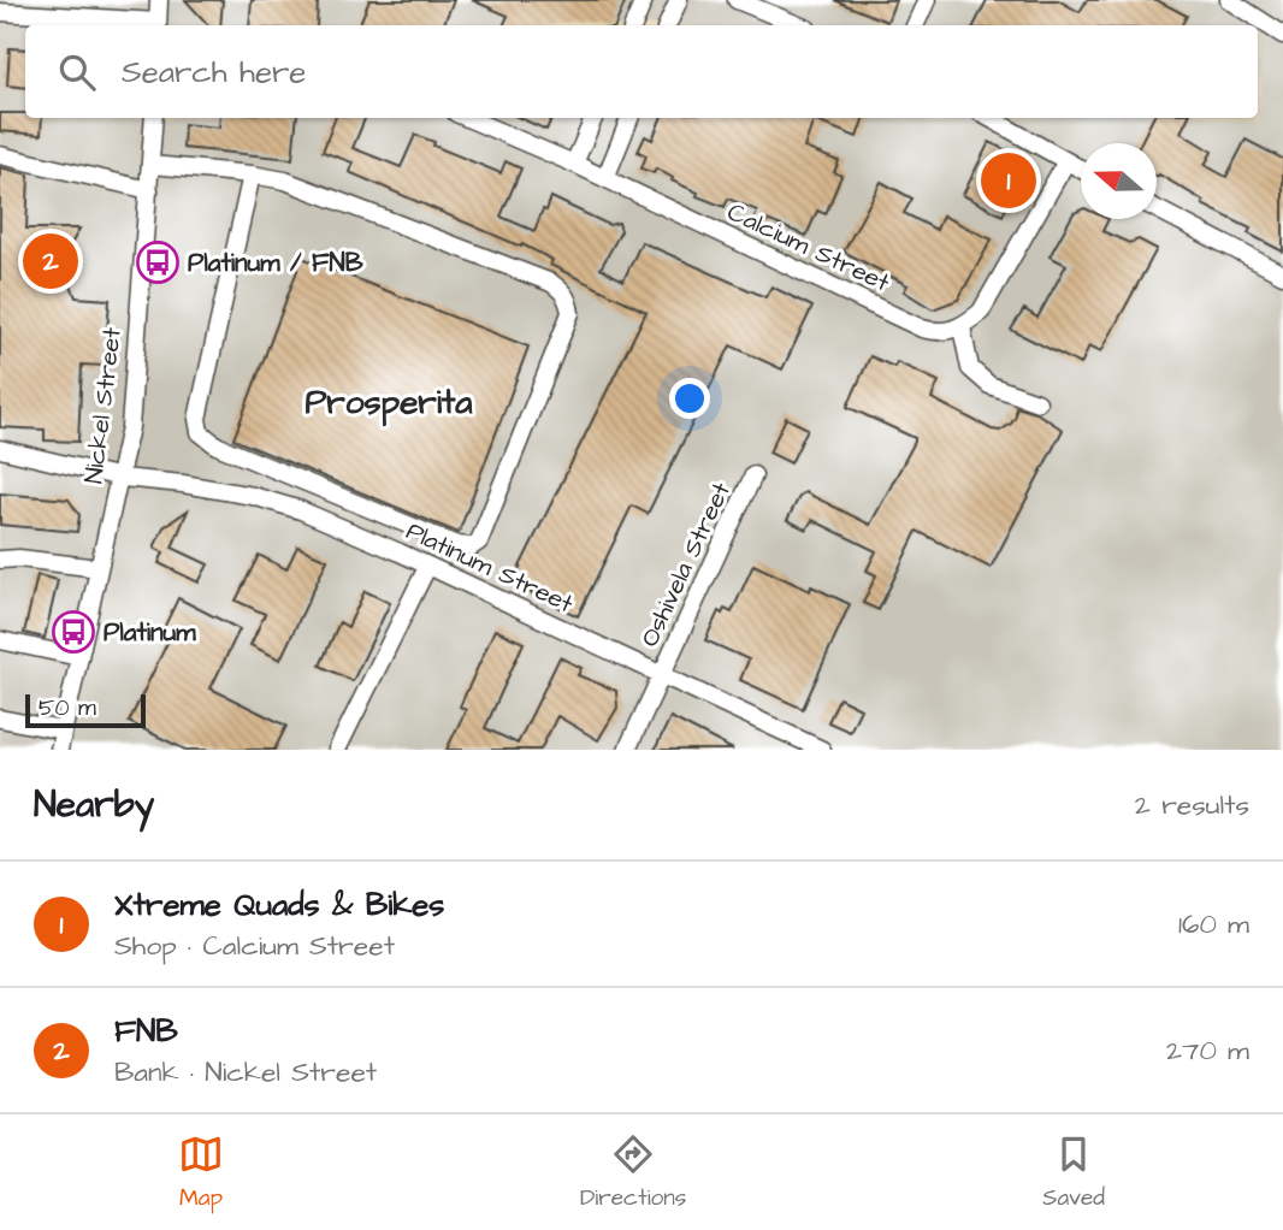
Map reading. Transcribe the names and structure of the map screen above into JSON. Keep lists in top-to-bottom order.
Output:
{
  "streets": {
    "street": [
      "Calcium Street",
      "Nickel Street",
      "Oshivela Street",
      "Platinum Street"
    ]
  },
  "crossings": [
    ["Nickel Street", "Platinum Street"],
    ["Oshivela Street", "Platinum Street"]
  ],
  "districts": ["Prosperita"],
  "places": {
    "bus stop": ["Platinum / FNB", "Platinum"]
  },
  "scale_bar": "50 m",
  "north": "left",
  "page": {
    "search": "Search here",
    "pins": ["1", "2"],
    "scale": "50 m",
    "heading": ["Nearby", "2 results"],
    "list": [
      {
        "mark": "1",
        "name": "Xtreme Quads & Bikes",
        "note": "Shop · Calcium Street",
        "value": "160 m"
      },
      {
        "mark": "2",
        "name": "FNB",
        "note": "Bank · Nickel Street",
        "value": "270 m"
      }
    ],
    "nav": ["Map", "Directions", "Saved"]
  }
}
